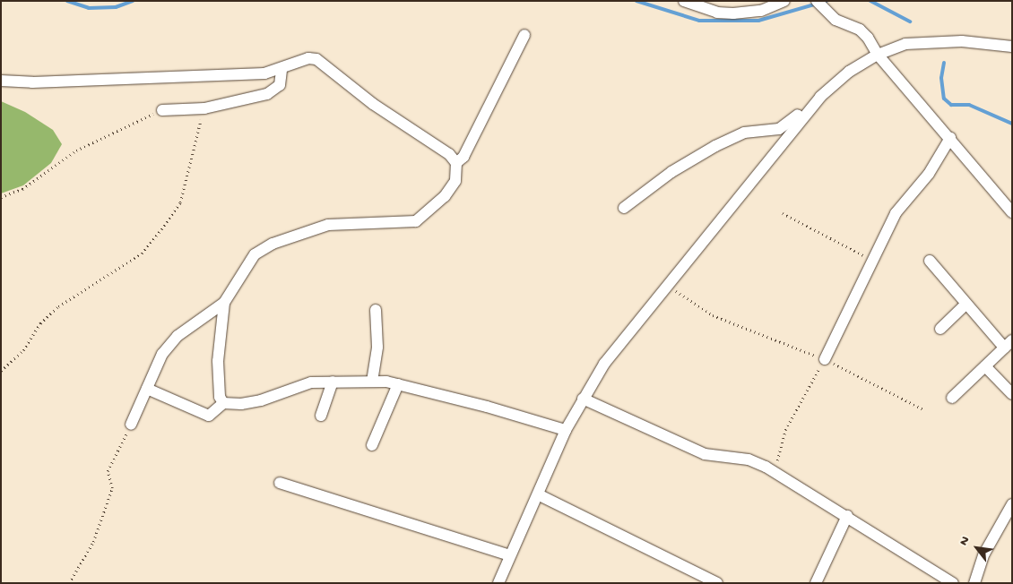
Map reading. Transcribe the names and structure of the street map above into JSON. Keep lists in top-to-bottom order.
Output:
{
  "north": "top left"
}
